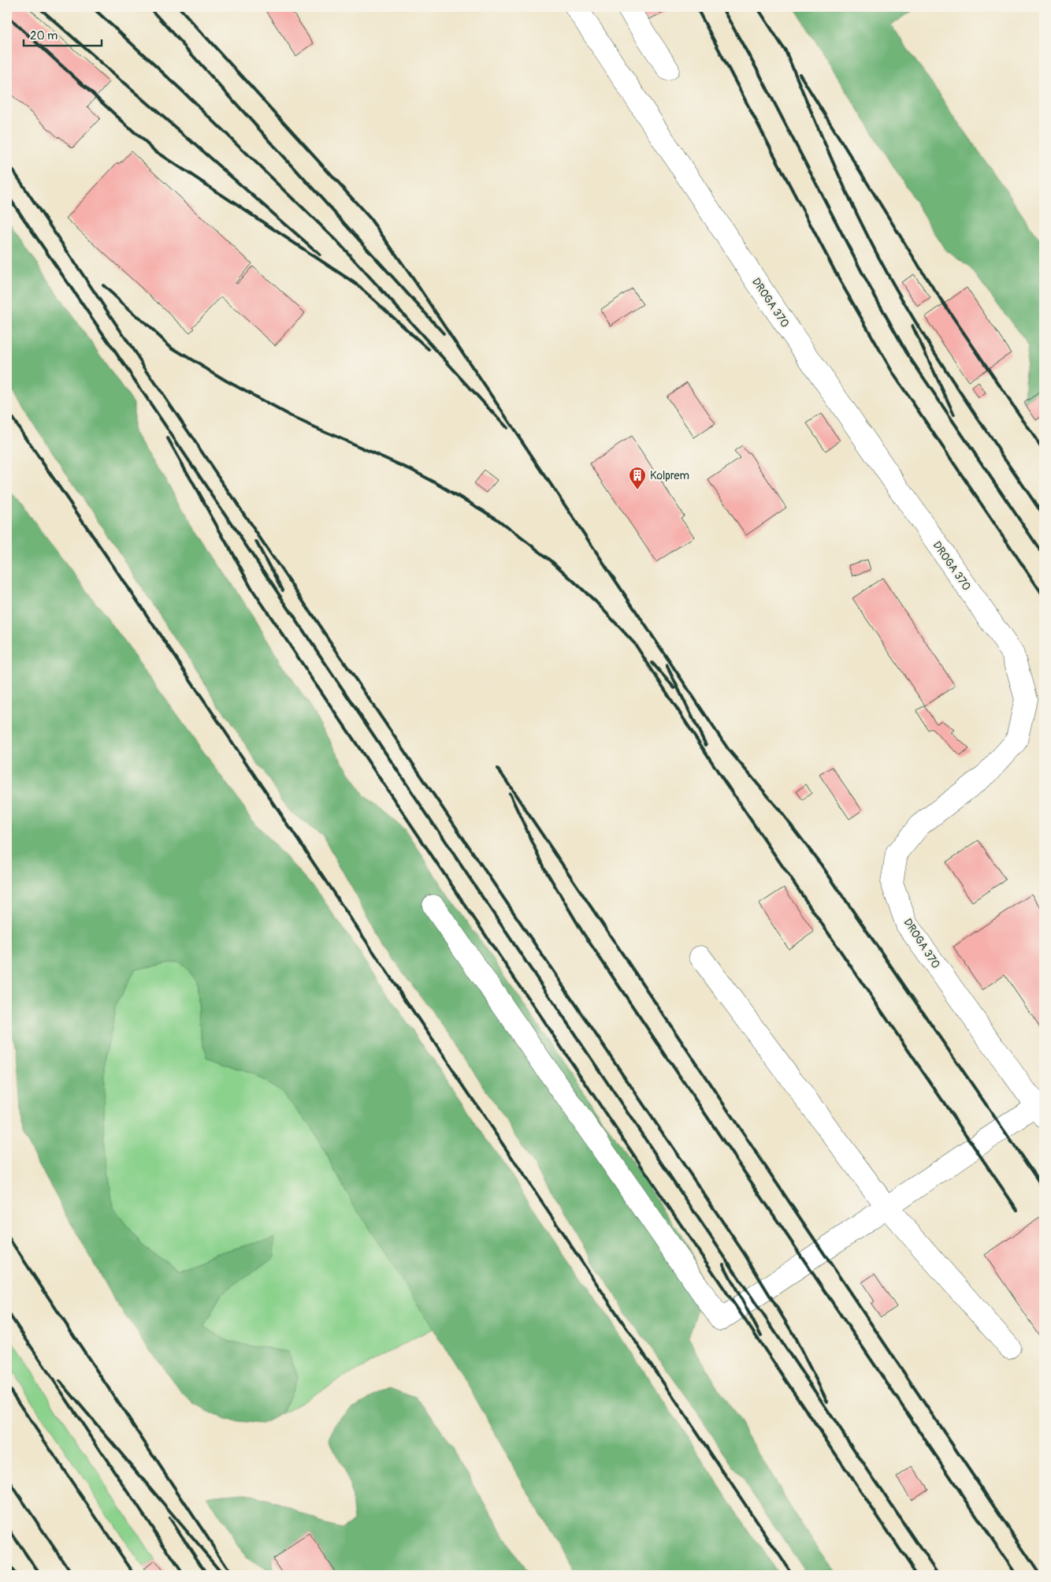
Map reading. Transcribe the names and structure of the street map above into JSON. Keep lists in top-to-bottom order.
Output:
{
  "streets": {
    "lane": ["DROGA 370"]
  },
  "places": {
    "building": ["Kolprem"]
  },
  "scale_bar": "20 m"
}
